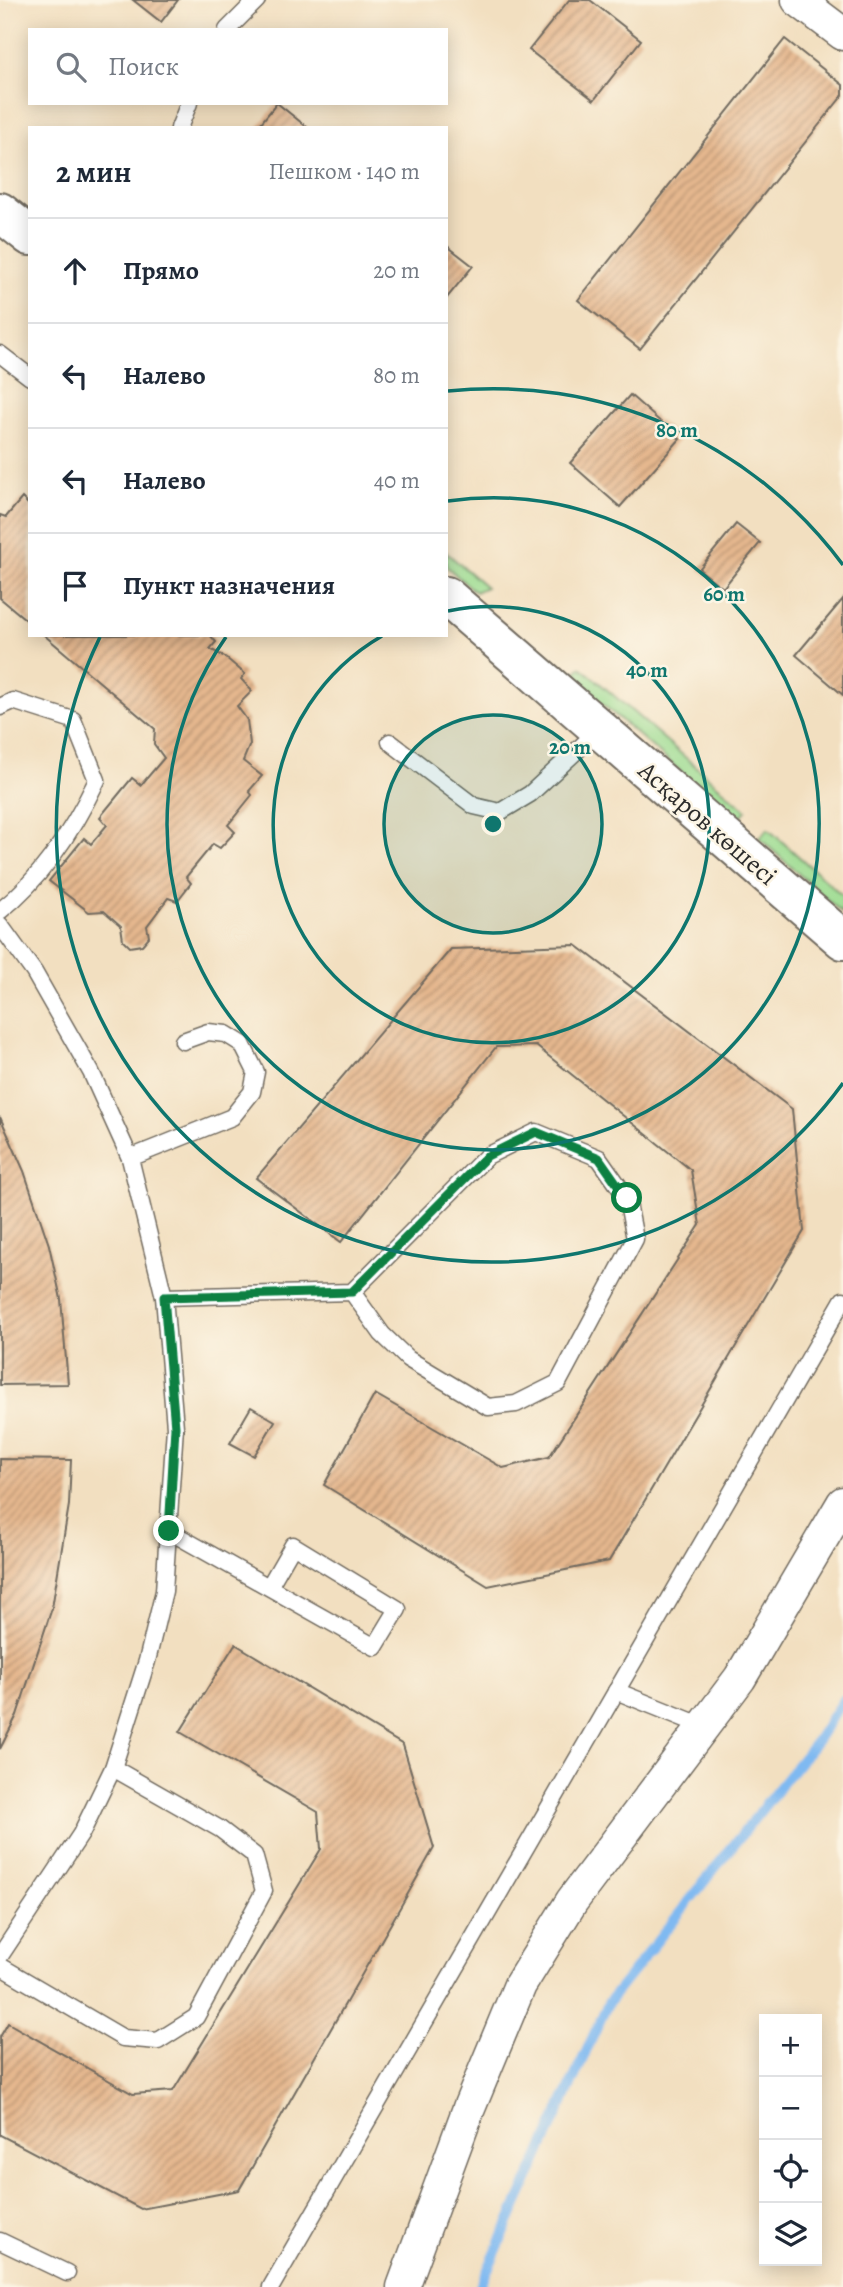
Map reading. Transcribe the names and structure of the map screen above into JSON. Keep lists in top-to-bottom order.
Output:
{
  "streets": {
    "street": ["Асқаров көшесі"]
  },
  "page": {
    "search": "Поиск",
    "heading": ["2 мин", "Пешком · 140 m"],
    "list": [
      ["Прямо", "20 m"],
      ["Налево", "80 m"],
      ["Налево", "40 m"],
      "Пункт назначения"
    ],
    "map_buttons": ["+", "−"]
  },
  "rings": [
    "80 m",
    "60 m",
    "40 m",
    "20 m"
  ]
}
